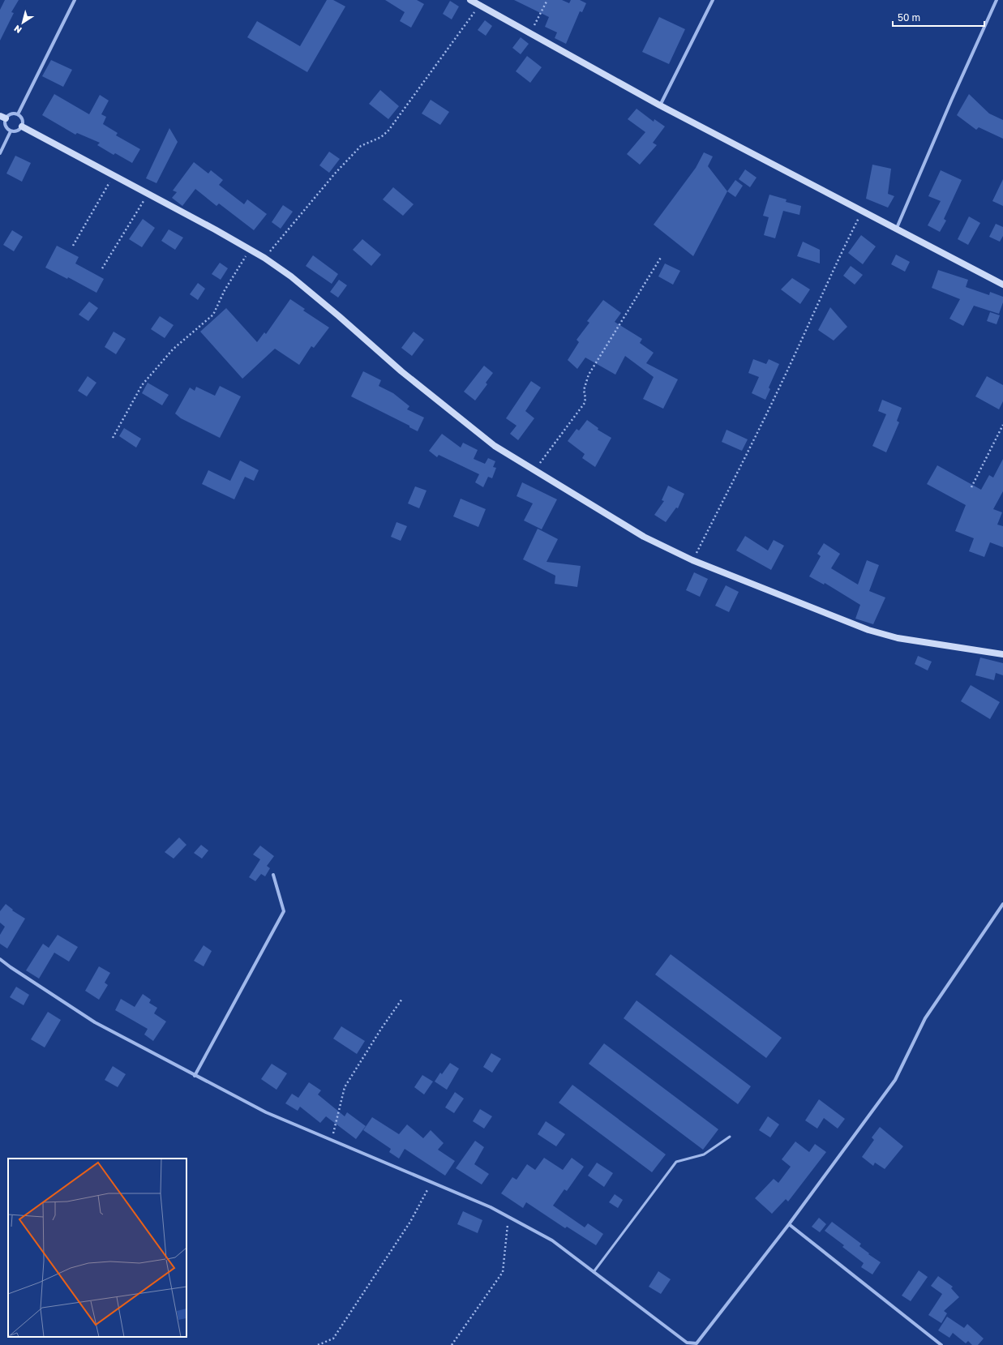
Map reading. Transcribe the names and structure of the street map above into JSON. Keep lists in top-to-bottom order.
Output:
{
  "scale_bar": "50 m",
  "north": "bottom left"
}
